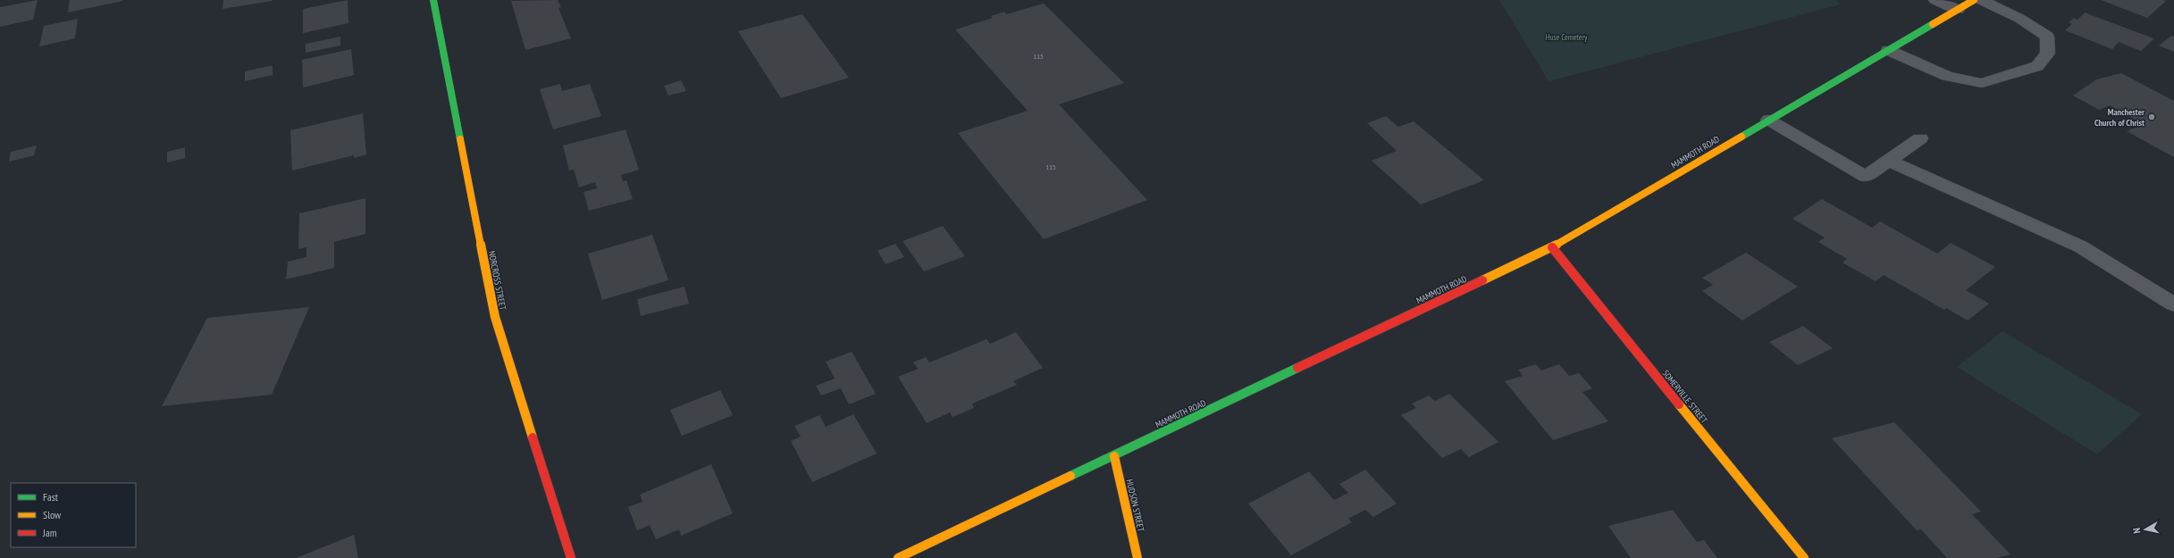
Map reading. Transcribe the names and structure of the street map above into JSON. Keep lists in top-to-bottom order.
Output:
{
  "streets": {
    "main road": [
      "MAMMOTH ROAD",
      "NORCROSS STREET",
      "SOMERVILLE STREET",
      "HUDSON STREET"
    ]
  },
  "crossings": [
    ["MAMMOTH ROAD", "SOMERVILLE STREET"],
    ["MAMMOTH ROAD", "HUDSON STREET"]
  ],
  "parks": ["Huse Cemetery"],
  "places": ["Manchester Church of Christ"],
  "house_numbers": ["113", "115"],
  "legend": ["Fast", "Slow", "Jam"],
  "north": "left"
}
